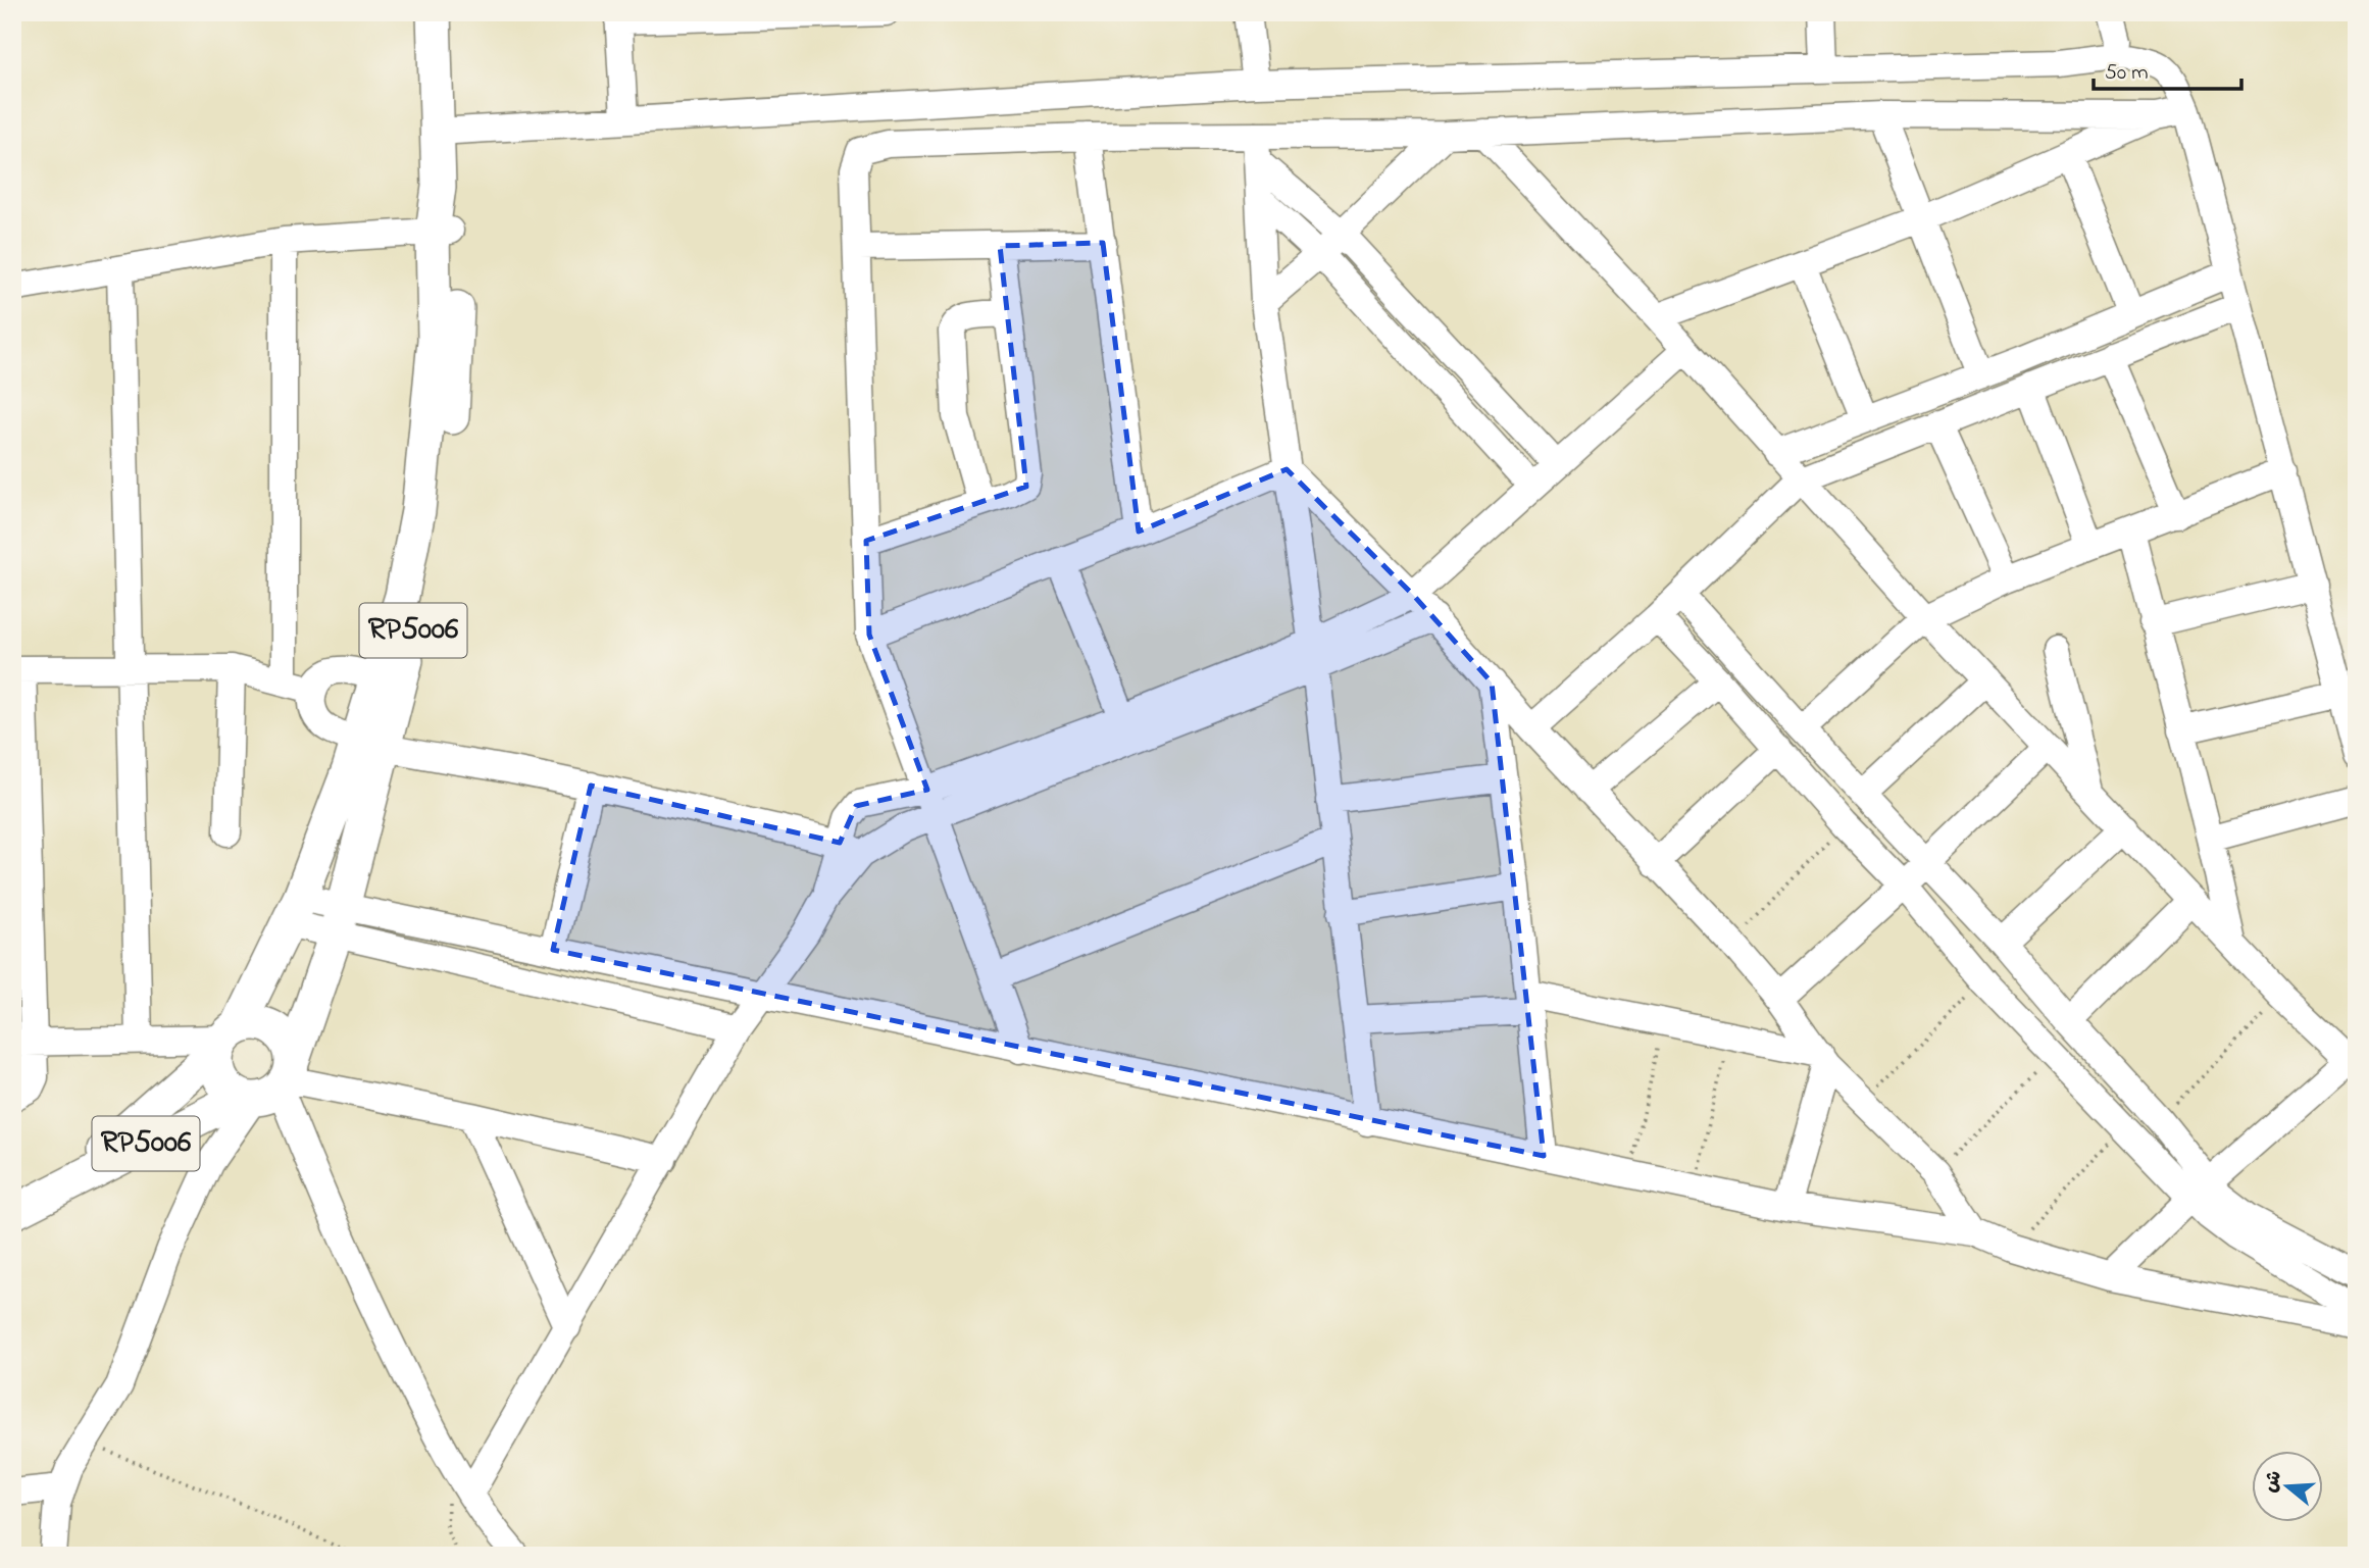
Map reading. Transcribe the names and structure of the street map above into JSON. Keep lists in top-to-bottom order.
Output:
{
  "streets": {
    "main road": ["RP5006"]
  },
  "scale_bar": "50 m",
  "north": "left"
}
